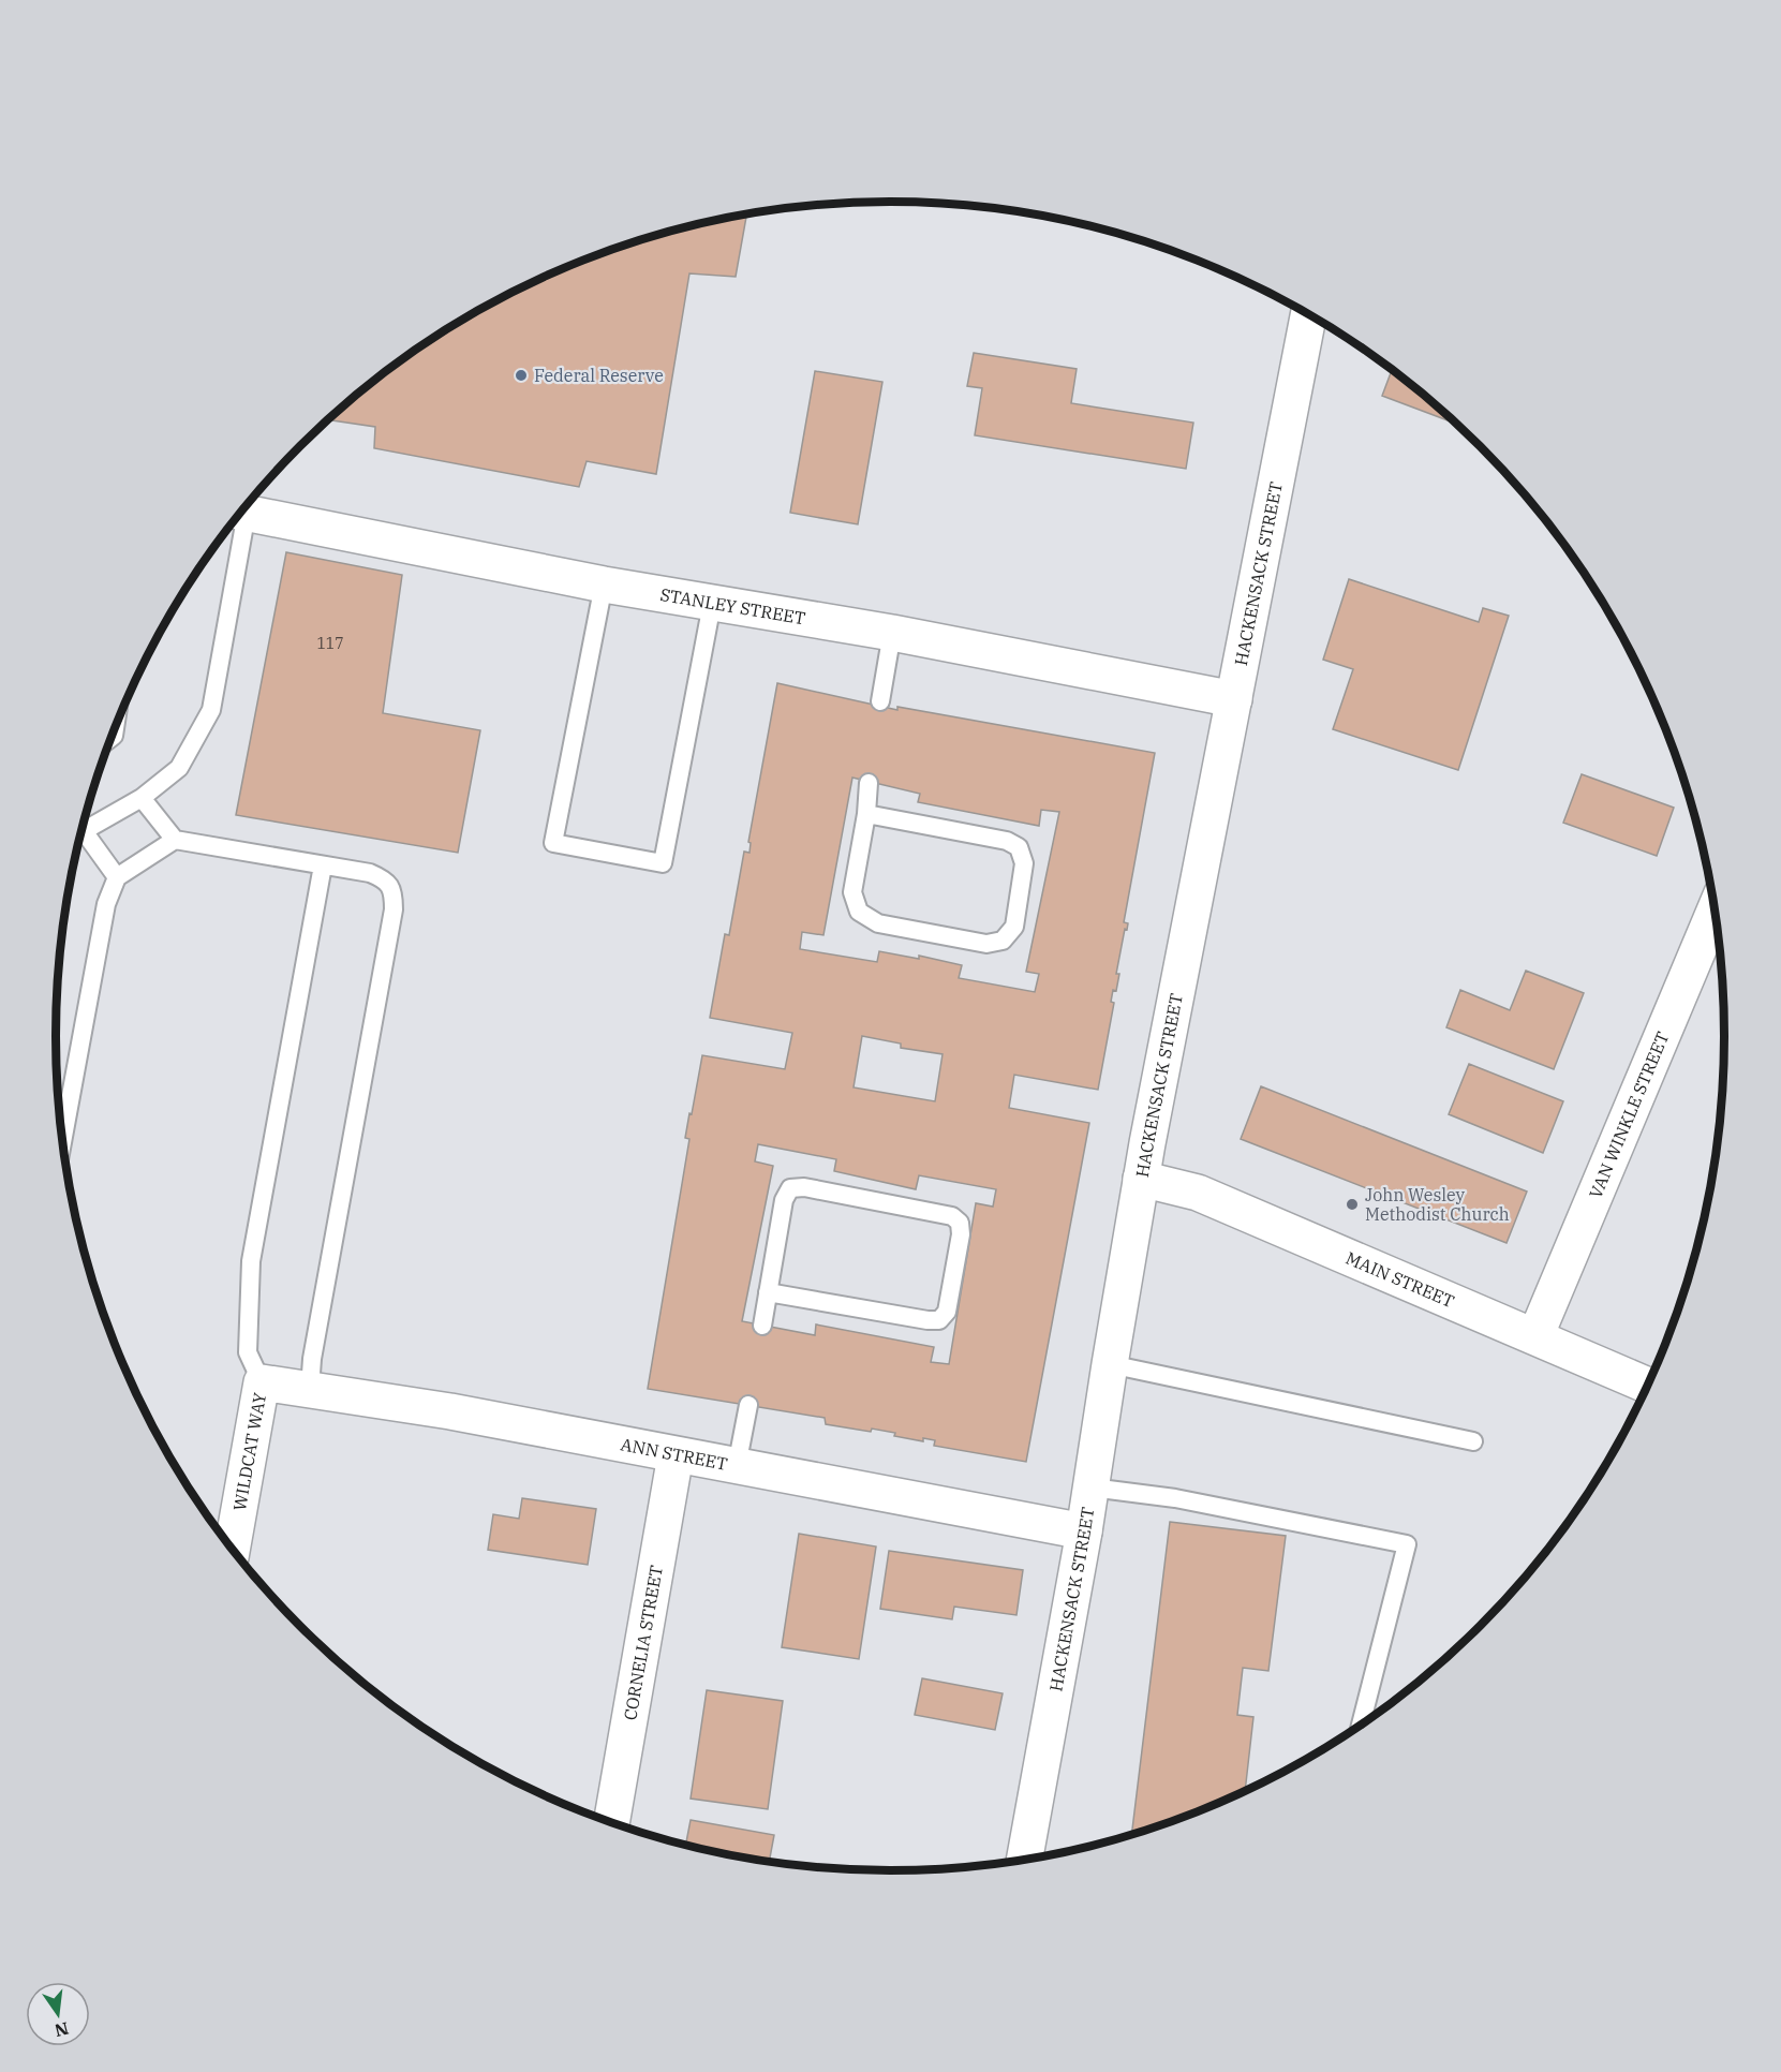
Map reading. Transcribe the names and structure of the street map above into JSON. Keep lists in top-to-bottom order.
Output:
{
  "streets": {
    "street": [
      "HACKENSACK STREET",
      "STANLEY STREET",
      "VAN WINKLE STREET",
      "MAIN STREET",
      "WILDCAT WAY",
      "ANN STREET",
      "CORNELIA STREET"
    ]
  },
  "crossings": [
    ["HACKENSACK STREET", "STANLEY STREET"],
    ["HACKENSACK STREET", "MAIN STREET"],
    ["HACKENSACK STREET", "ANN STREET"],
    ["VAN WINKLE STREET", "MAIN STREET"],
    ["WILDCAT WAY", "ANN STREET"],
    ["ANN STREET", "CORNELIA STREET"]
  ],
  "places": ["Federal Reserve", "John Wesley Methodist Church"],
  "house_numbers": ["117"],
  "north": "bottom"
}
